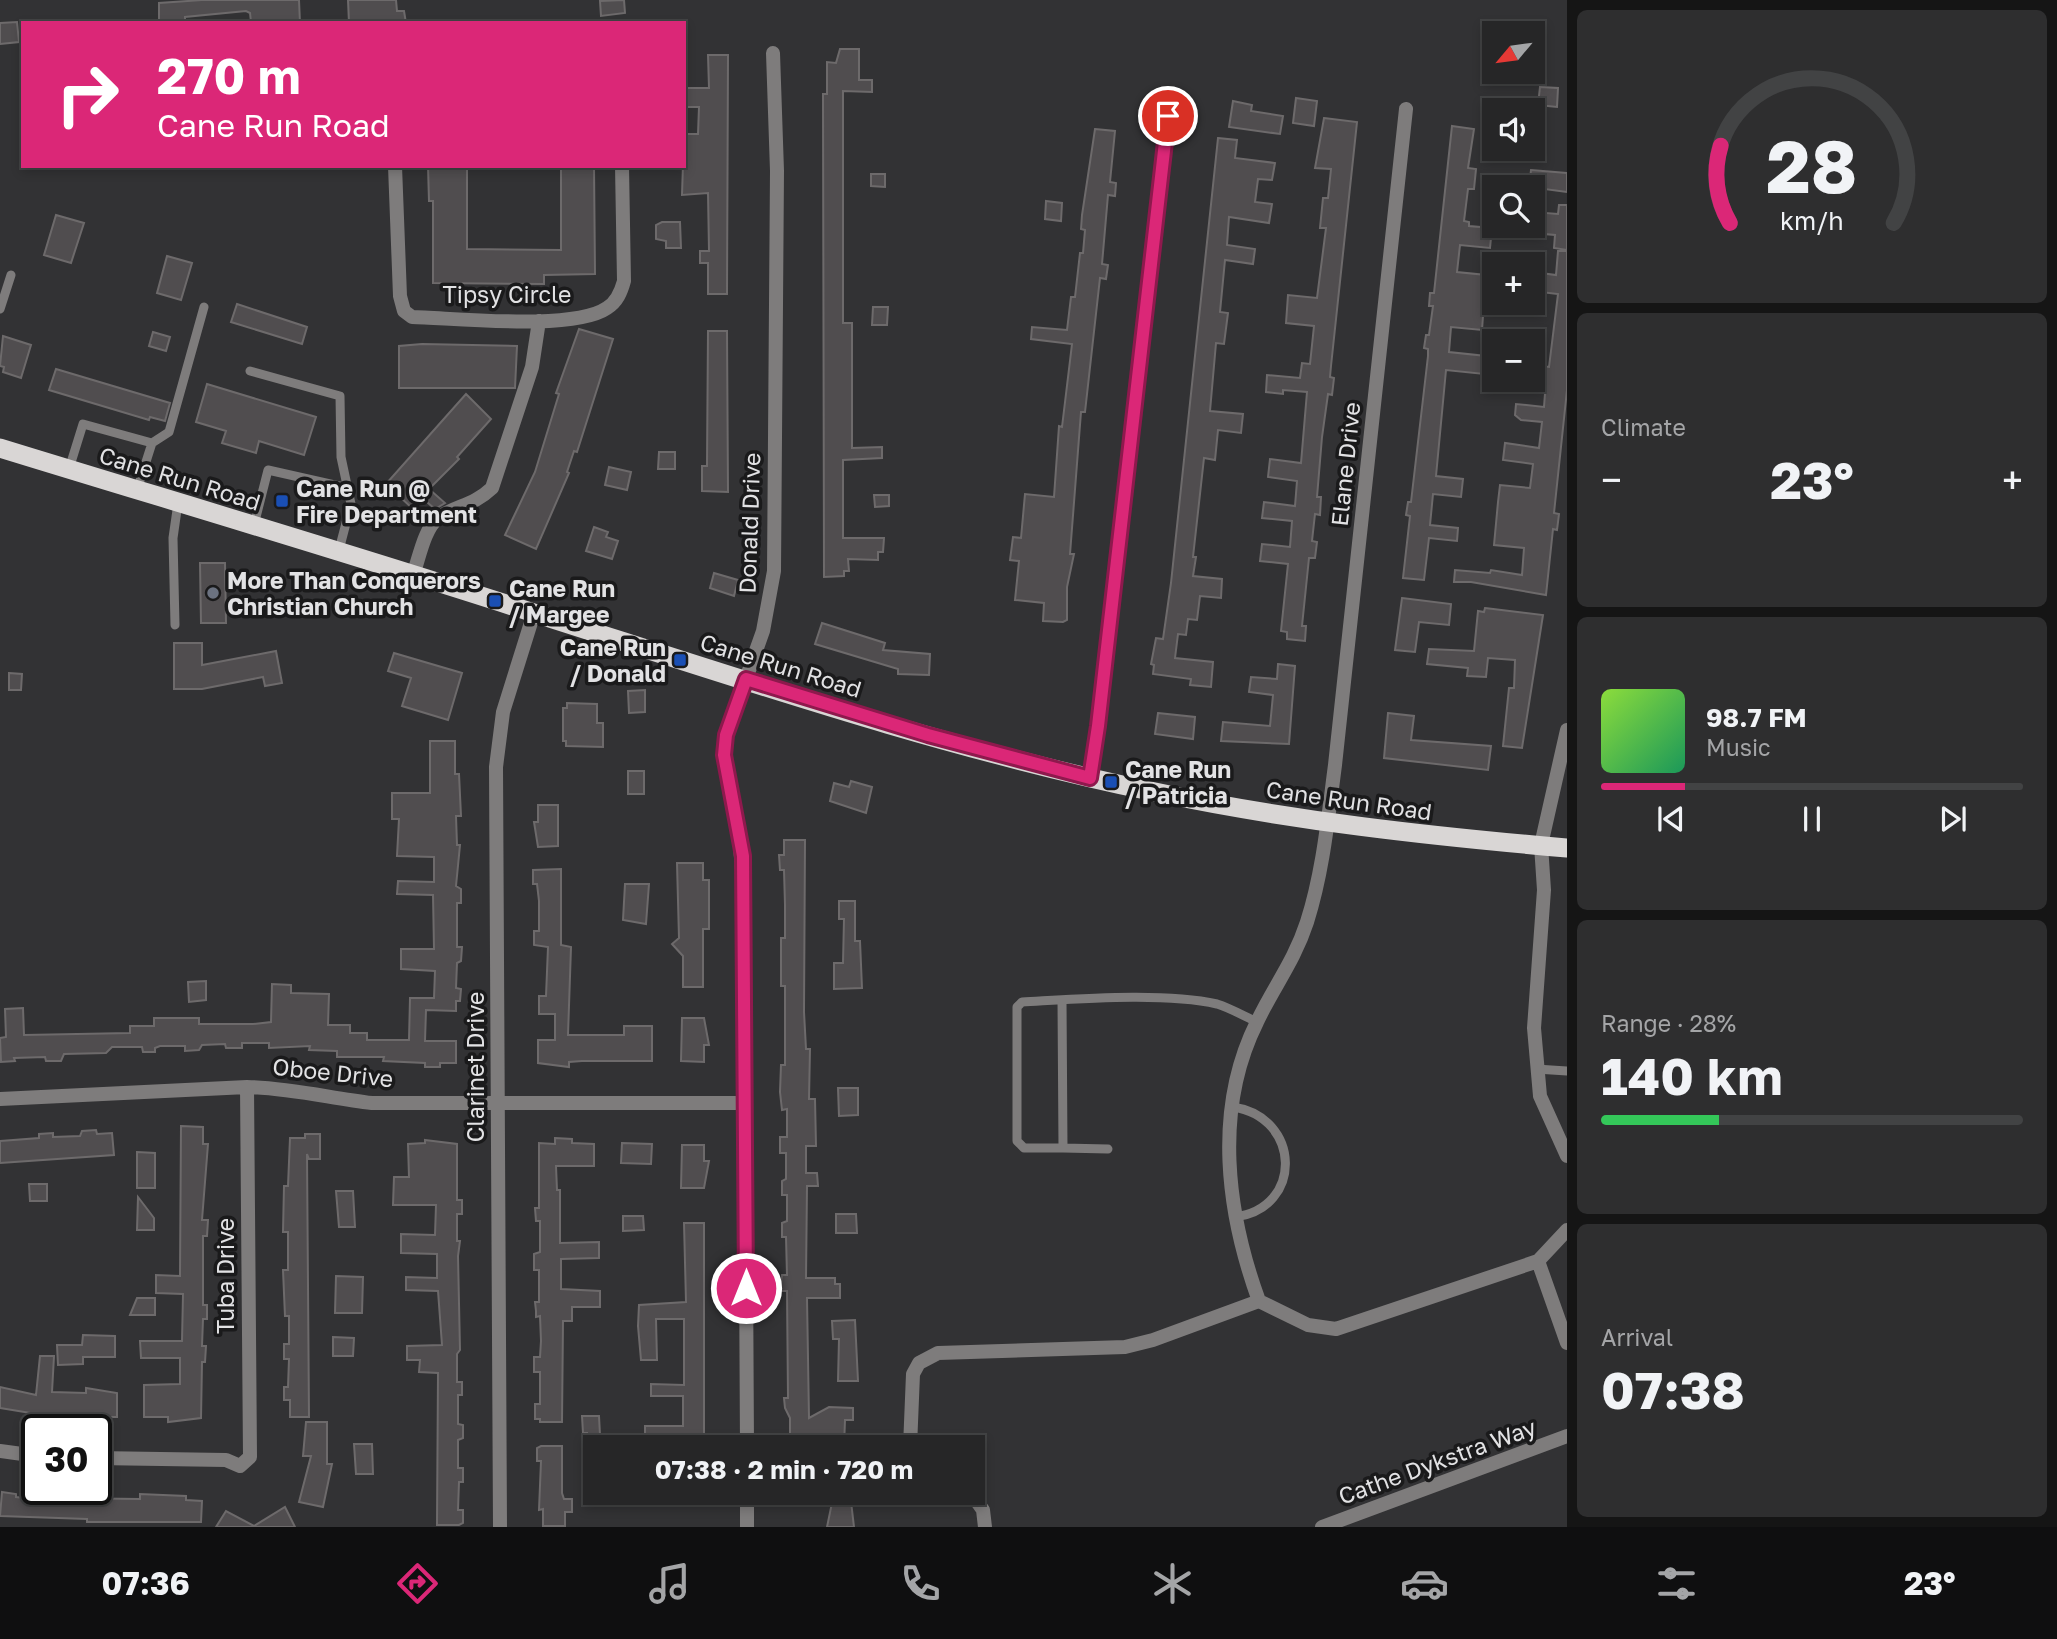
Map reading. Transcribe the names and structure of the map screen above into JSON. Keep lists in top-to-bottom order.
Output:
{
  "streets": {
    "highway": ["Cane Run Road"],
    "street": [
      "Tipsy Circle",
      "Elane Drive",
      "Donald Drive",
      "Clarinet Drive",
      "Oboe Drive",
      "Tuba Drive",
      "Cathe Dykstra Way"
    ]
  },
  "crossings": [
    ["Elane Drive", "Cane Run Road"],
    ["Cane Run Road", "Donald Drive"],
    ["Cane Run Road", "Clarinet Drive"],
    ["Donald Drive", "Oboe Drive"],
    ["Clarinet Drive", "Oboe Drive"],
    ["Oboe Drive", "Tuba Drive"]
  ],
  "places": {
    "transit": [
      "Cane Run @ Fire Department",
      "Cane Run / Margee",
      "Cane Run / Donald",
      "Cane Run / Patricia"
    ],
    "other": ["More Than Conquerors Christian Church"]
  },
  "north": "bottom left",
  "page": {
    "map_buttons": ["+", "−"],
    "turn": ["270 m", "Cane Run Road"],
    "tile": [
      "Climate",
      ["Range · 28%", "140 km"],
      ["Arrival", "07:38"]
    ],
    "heat": ["−", "23°", "+"],
    "song": ["98.7 FM", "Music"],
    "limit": "30",
    "trip": "07:38 · 2 min · 720 m",
    "tabs": ["07:36", "23°"],
    "gauge": ["28", "km/h"]
  }
}
